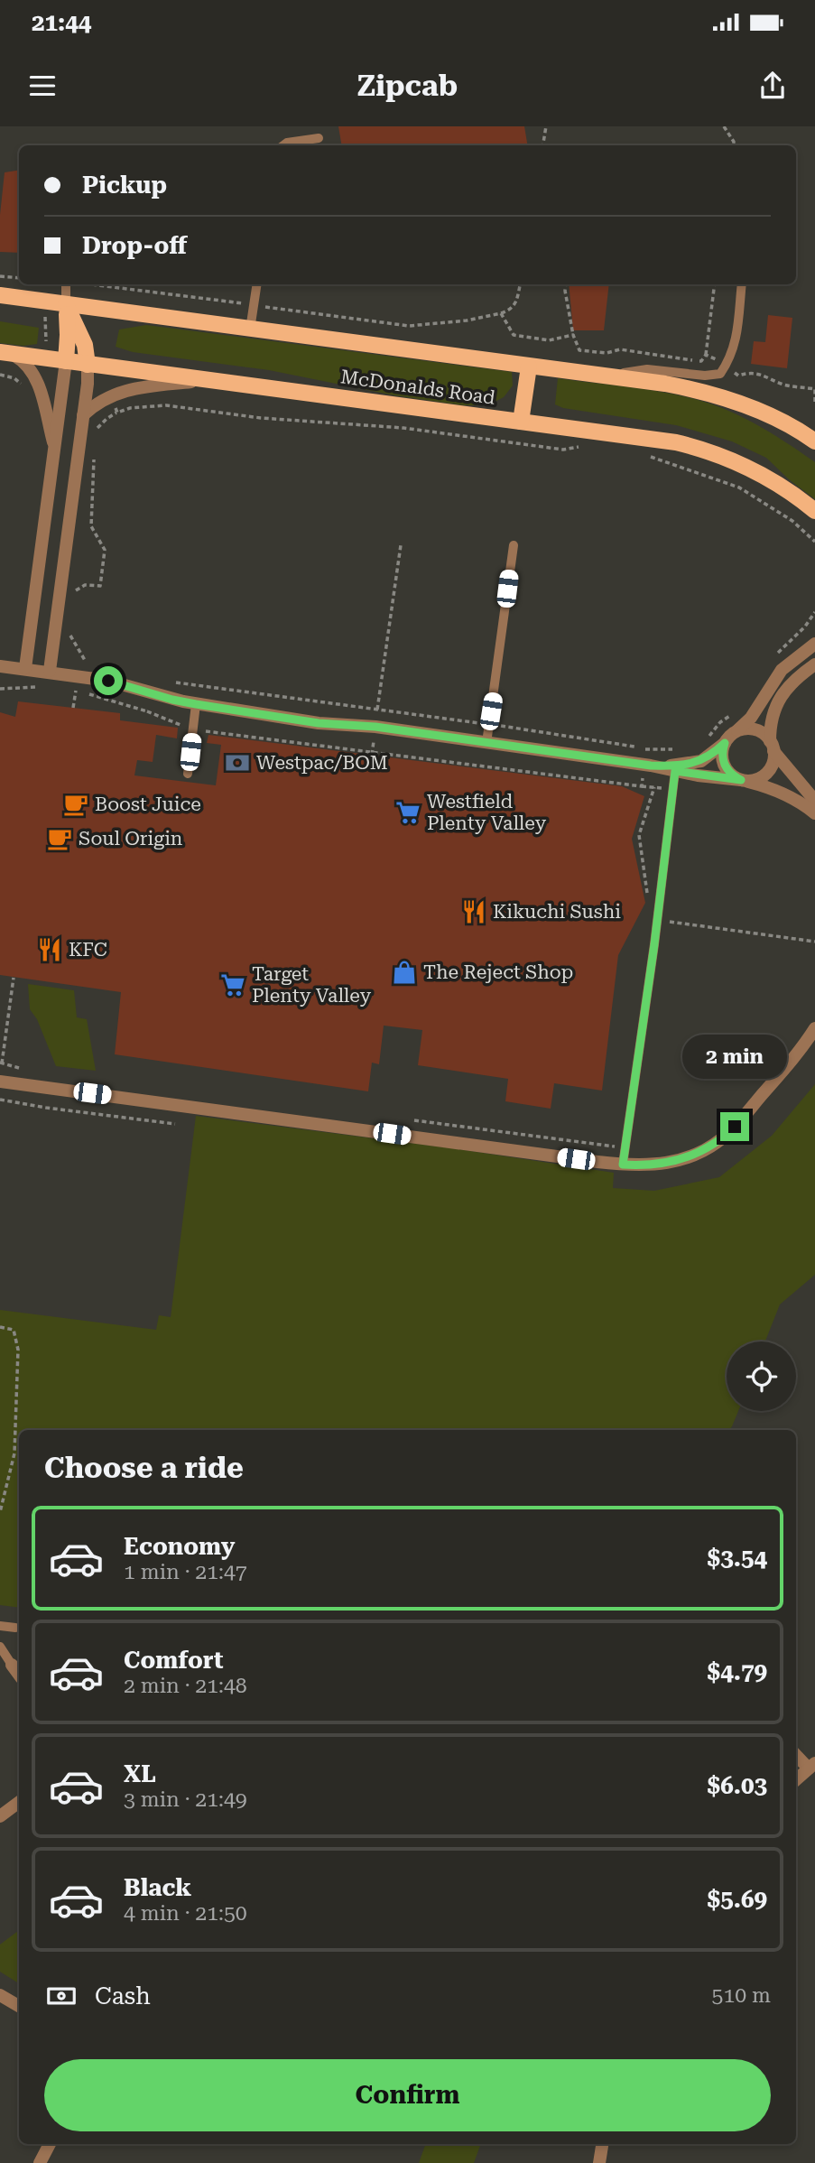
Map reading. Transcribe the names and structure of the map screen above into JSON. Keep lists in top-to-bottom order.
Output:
{
  "streets": {
    "main road": ["McDonalds Road"]
  },
  "places": {
    "bank": ["Westpac/BOM"],
    "cafe": ["Boost Juice", "Soul Origin"],
    "supermarket": ["Westfield Plenty Valley", "Target Plenty Valley"],
    "restaurant": ["Kikuchi Sushi", "KFC"],
    "shop": ["The Reject Shop"]
  },
  "page": {
    "status": "21:44",
    "header": "Zipcab",
    "banner": ["Pickup", "Drop-off"],
    "bubble": "2 min",
    "heading": "Choose a ride",
    "list": [
      {
        "name": "Economy",
        "note": "1 min · 21:47",
        "value": "$3.54"
      },
      {
        "name": "Comfort",
        "note": "2 min · 21:48",
        "value": "$4.79"
      },
      {
        "name": "XL",
        "note": "3 min · 21:49",
        "value": "$6.03"
      },
      {
        "name": "Black",
        "note": "4 min · 21:50",
        "value": "$5.69"
      }
    ],
    "pay": ["Cash", "510 m"],
    "buttons": "Confirm"
  }
}
